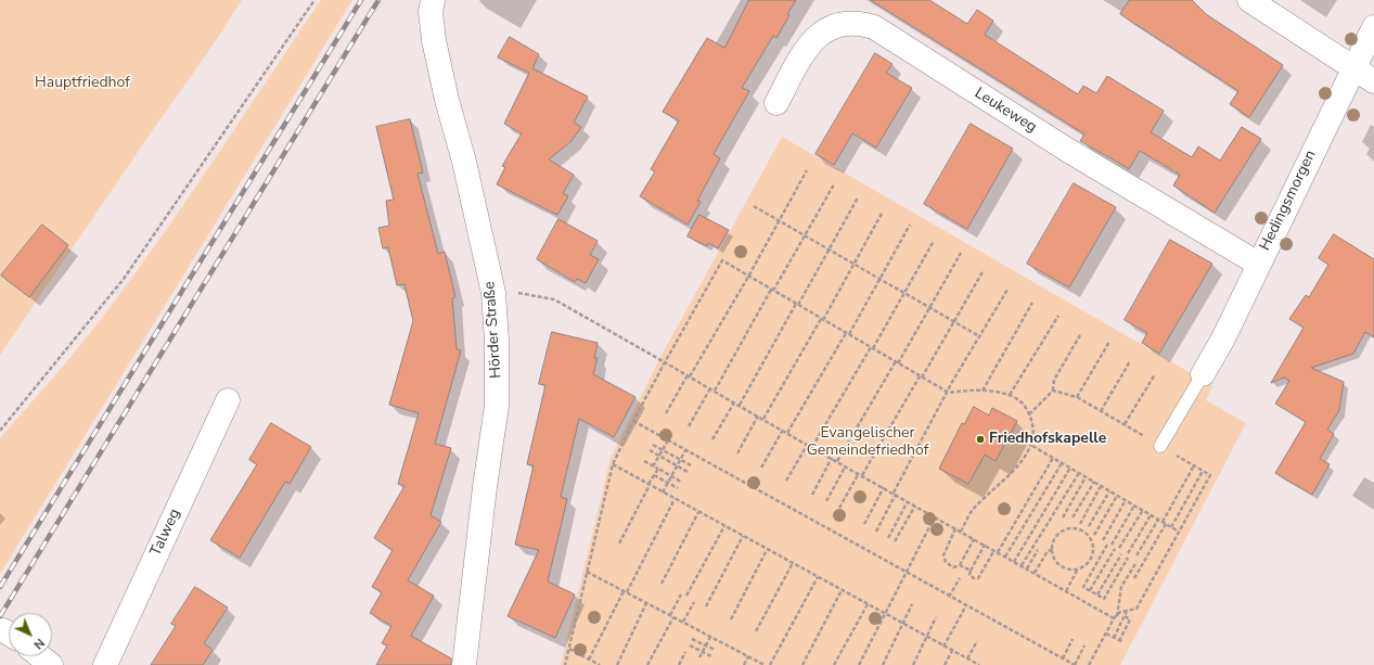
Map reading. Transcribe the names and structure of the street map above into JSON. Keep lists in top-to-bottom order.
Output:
{
  "streets": {
    "street": [
      "Leukeweg",
      "Hedingsmorgen",
      "Hörder Straße",
      "Talweg"
    ]
  },
  "crossings": [
    ["Leukeweg", "Hedingsmorgen"]
  ],
  "parks": ["Hauptfriedhof", "Evangelischer Gemeindefriedhof"],
  "places": ["Friedhofskapelle"],
  "north": "bottom right"
}
